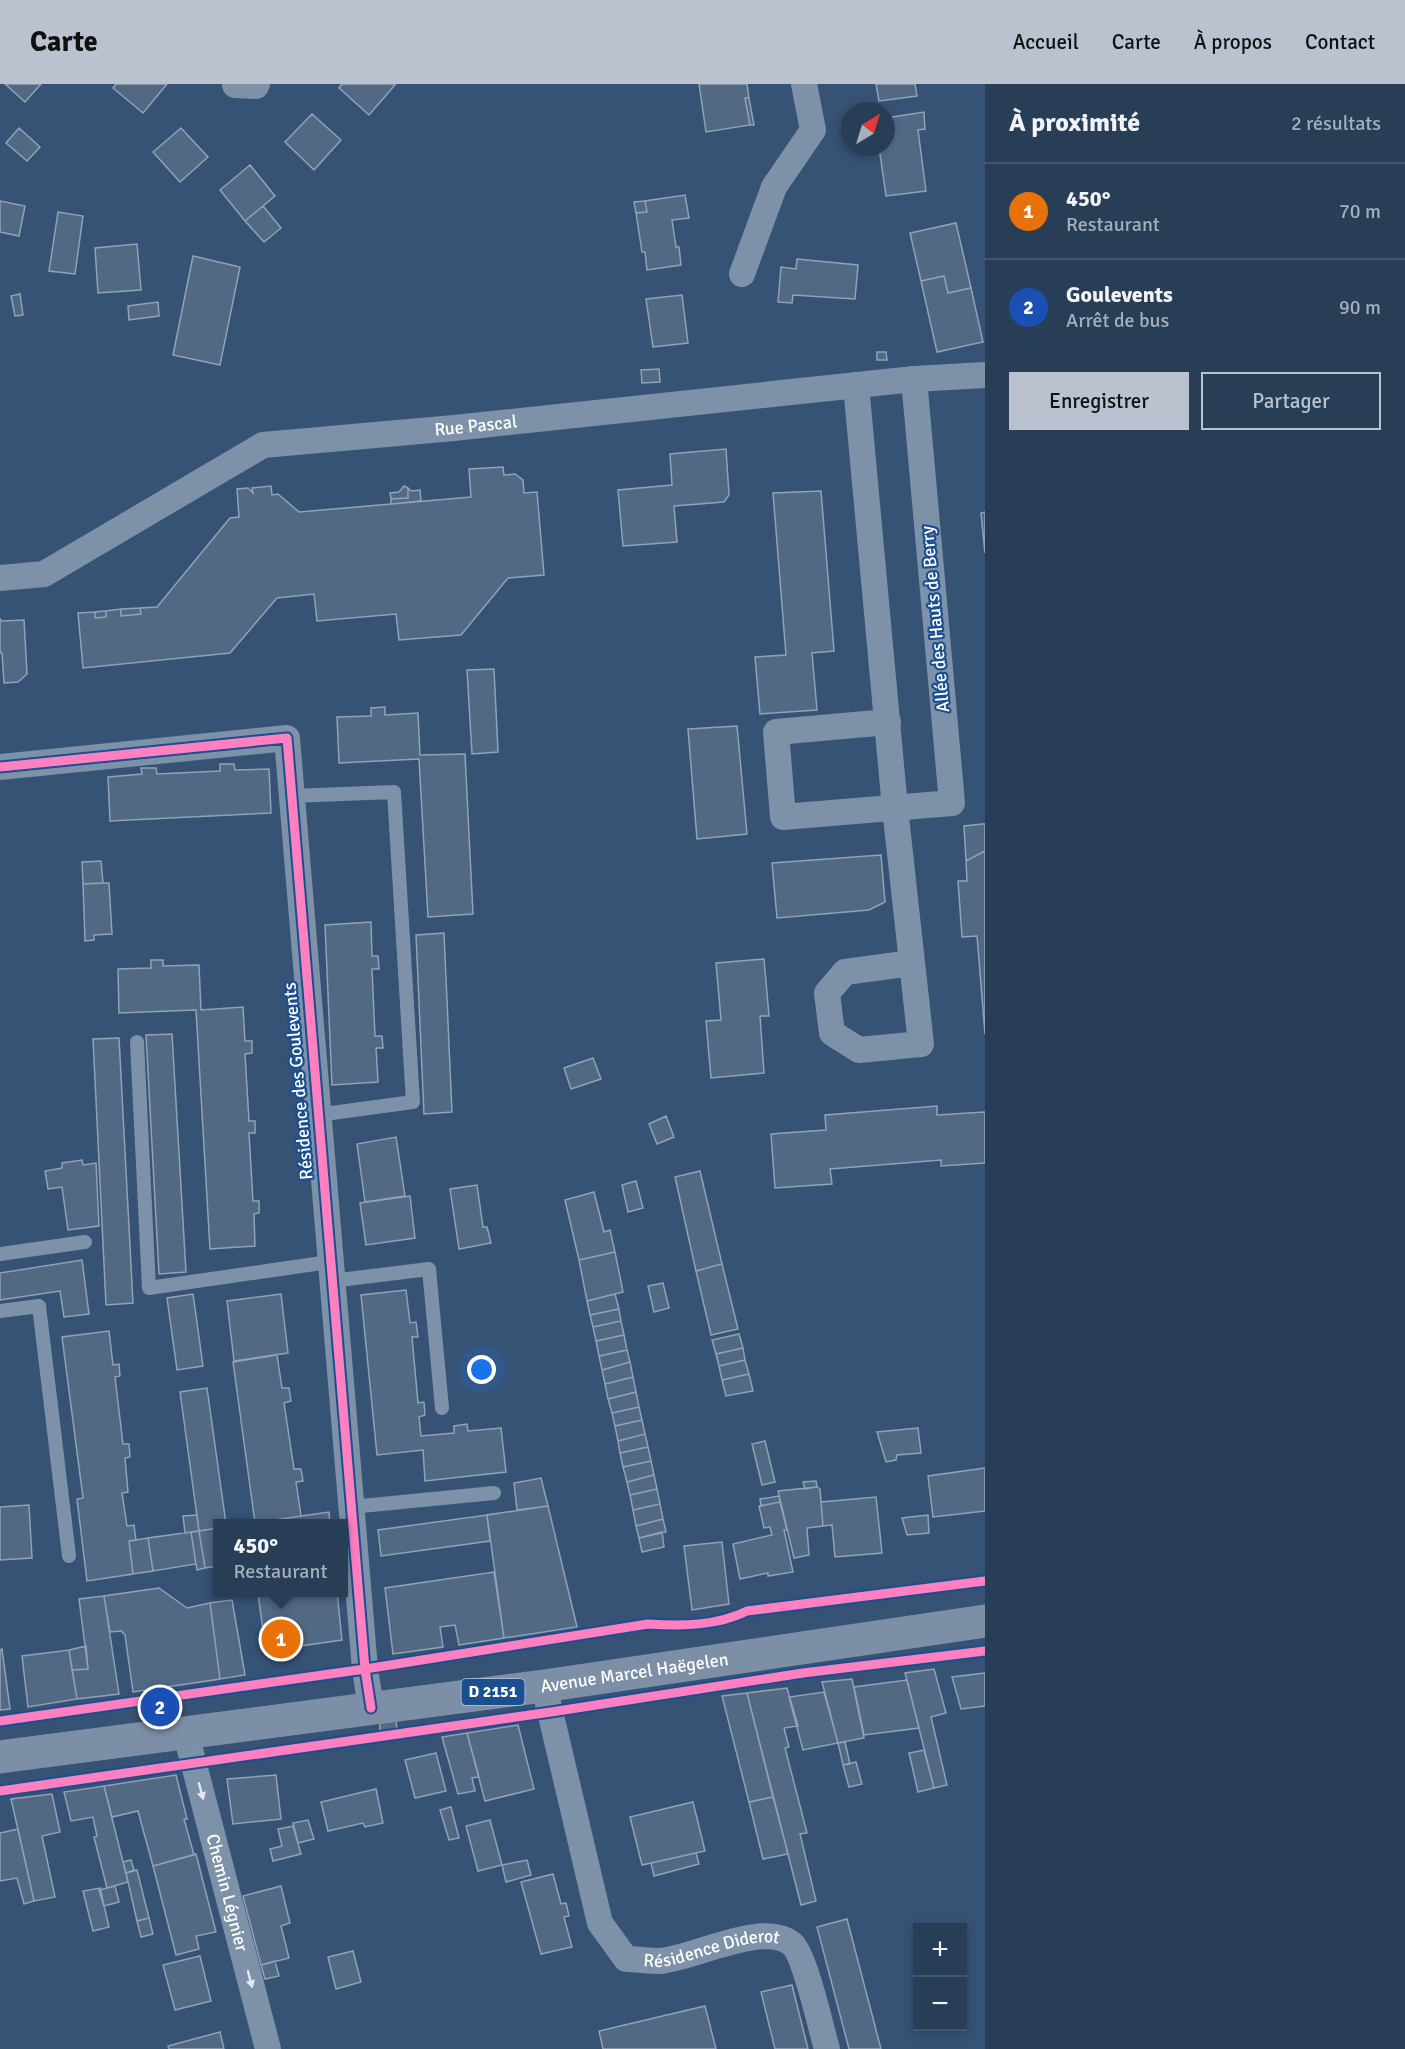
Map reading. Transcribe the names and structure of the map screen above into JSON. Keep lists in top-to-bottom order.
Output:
{
  "streets": {
    "main road": ["Avenue Marcel Haëgelen", "D 2151"],
    "street": [
      "Rue Pascal",
      "Allée des Hauts de Berry",
      "Résidence des Goulevents",
      "Chemin Légnier",
      "Résidence Diderot"
    ]
  },
  "crossings": [
    ["Rue Pascal", "Allée des Hauts de Berry"],
    ["Résidence des Goulevents", "Avenue Marcel Haëgelen"],
    ["Avenue Marcel Haëgelen", "Chemin Légnier"],
    ["Avenue Marcel Haëgelen", "Résidence Diderot"]
  ],
  "one_way": ["Chemin Légnier"],
  "north": "top right",
  "page": {
    "header": "Carte",
    "nav": [
      "Accueil",
      "Carte",
      "À propos",
      "Contact"
    ],
    "heading": ["À proximité", "2 résultats"],
    "list": [
      {
        "mark": "1",
        "name": "450°",
        "note": "Restaurant",
        "value": "70 m"
      },
      {
        "mark": "2",
        "name": "Goulevents",
        "note": "Arrêt de bus",
        "value": "90 m"
      }
    ],
    "buttons": ["Enregistrer", "Partager"],
    "popup": ["450°", "Restaurant"],
    "pins": ["1", "2"],
    "map_buttons": ["+", "−"]
  }
}
